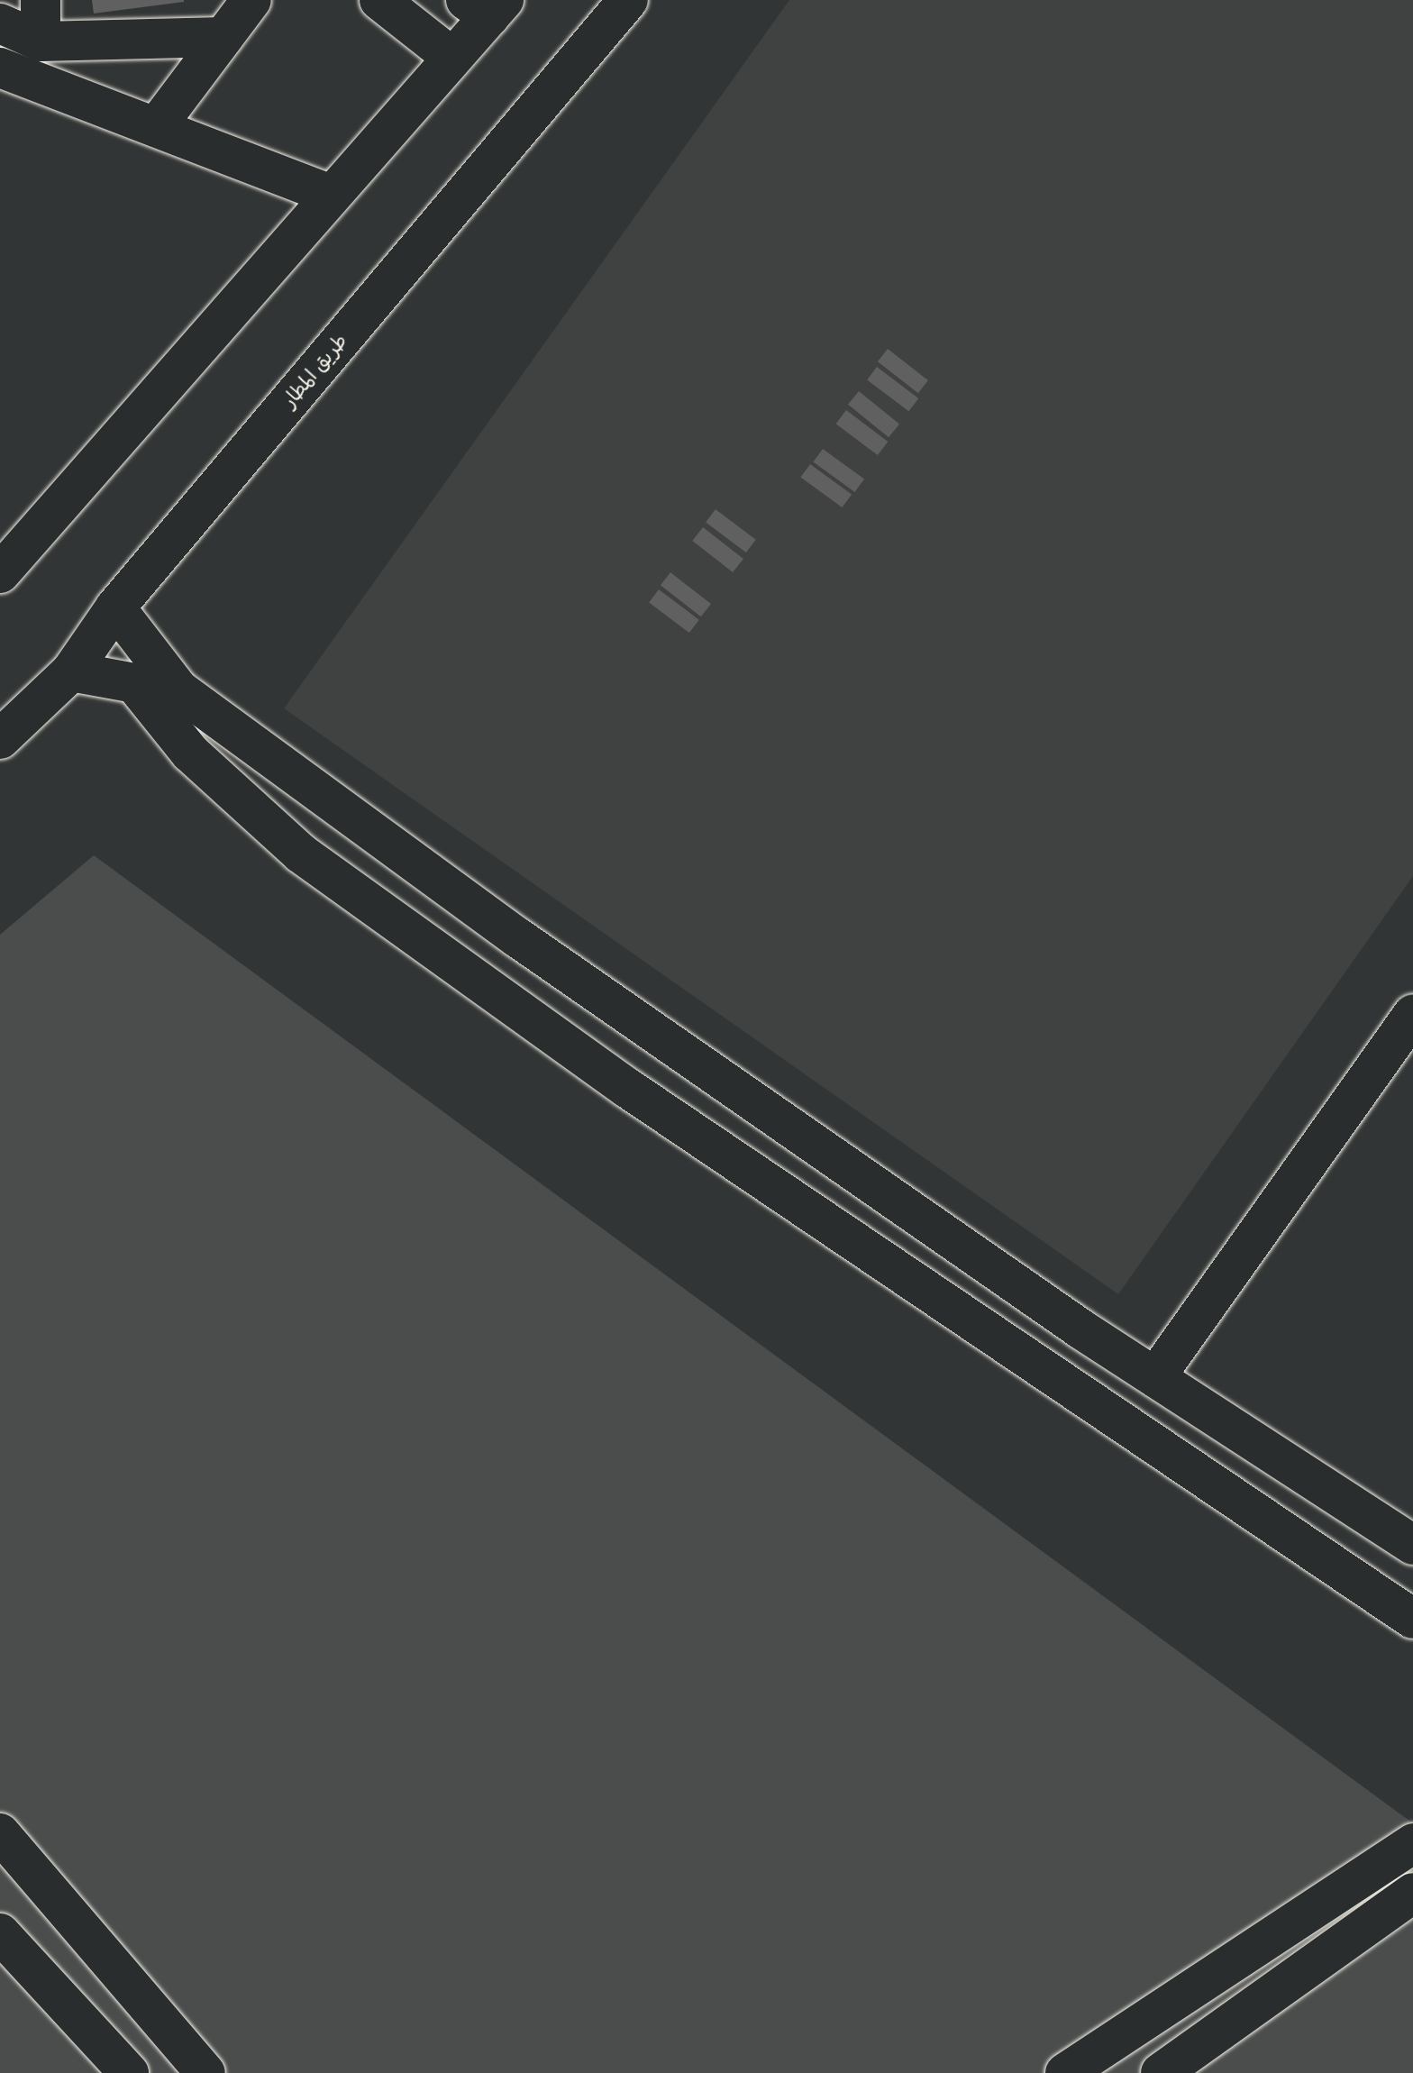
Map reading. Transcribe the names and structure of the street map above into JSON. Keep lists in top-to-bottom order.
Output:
{
  "streets": {
    "main road": ["طريق المطار"]
  }
}
